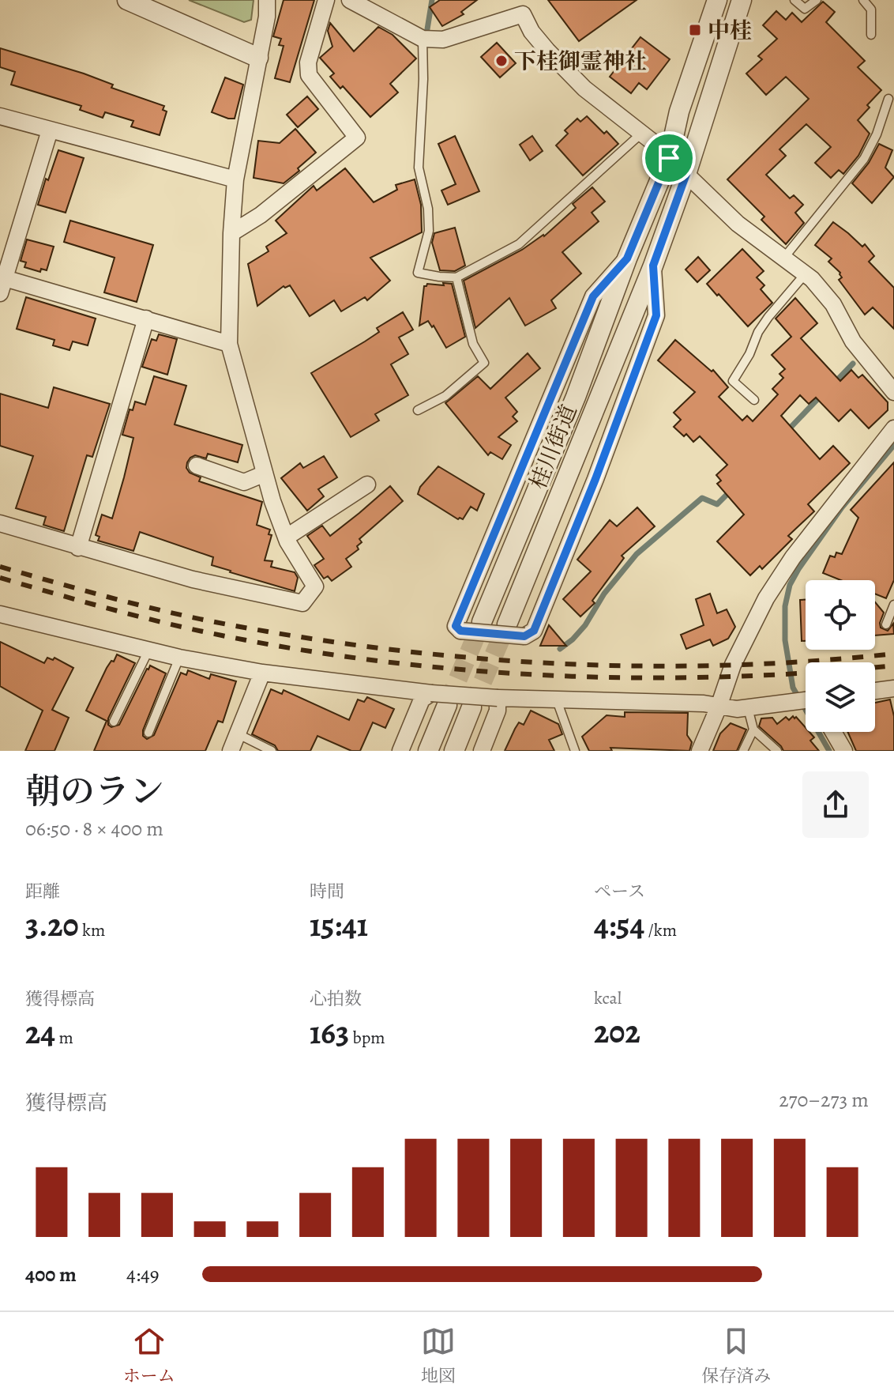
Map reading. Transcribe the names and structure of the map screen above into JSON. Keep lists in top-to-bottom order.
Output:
{
  "streets": {
    "street": ["桂川街道"]
  },
  "places": {
    "transit": ["中桂"],
    "other": ["下桂御霊神社"]
  },
  "page": {
    "heading": ["朝のラン", "06:50 · 8 × 400 m"],
    "stats": [
      ["距離", "3.20 km"],
      ["時間", "15:41"],
      ["ペース", "4:54 /km"],
      ["獲得標高", "24 m"],
      ["心拍数", "163 bpm"],
      ["kcal", "202"]
    ],
    "chart": ["獲得標高", "270–273 m"],
    "list": [
      {
        "name": "400 m",
        "note": "4:49"
      }
    ],
    "tabs": ["ホーム", "地図", "保存済み"]
  }
}
